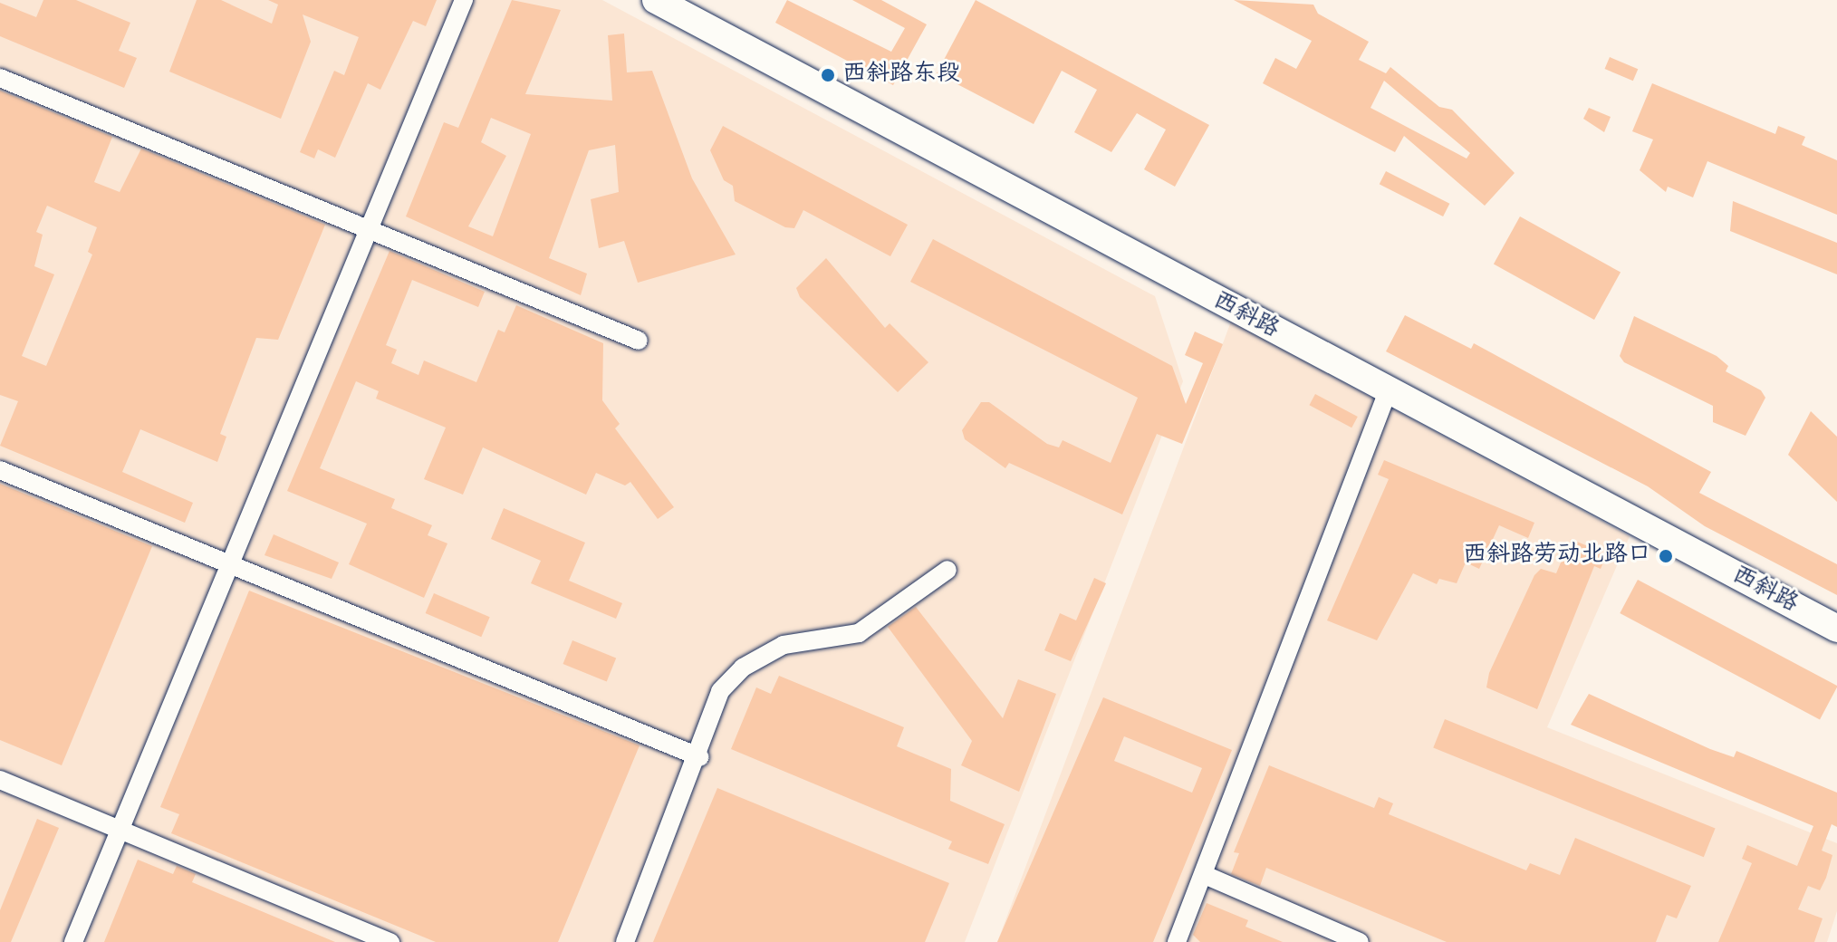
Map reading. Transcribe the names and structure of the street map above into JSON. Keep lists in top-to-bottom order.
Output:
{
  "streets": {
    "street": ["西斜路"]
  },
  "places": ["西斜路东段", "西斜路劳动北路口"]
}
